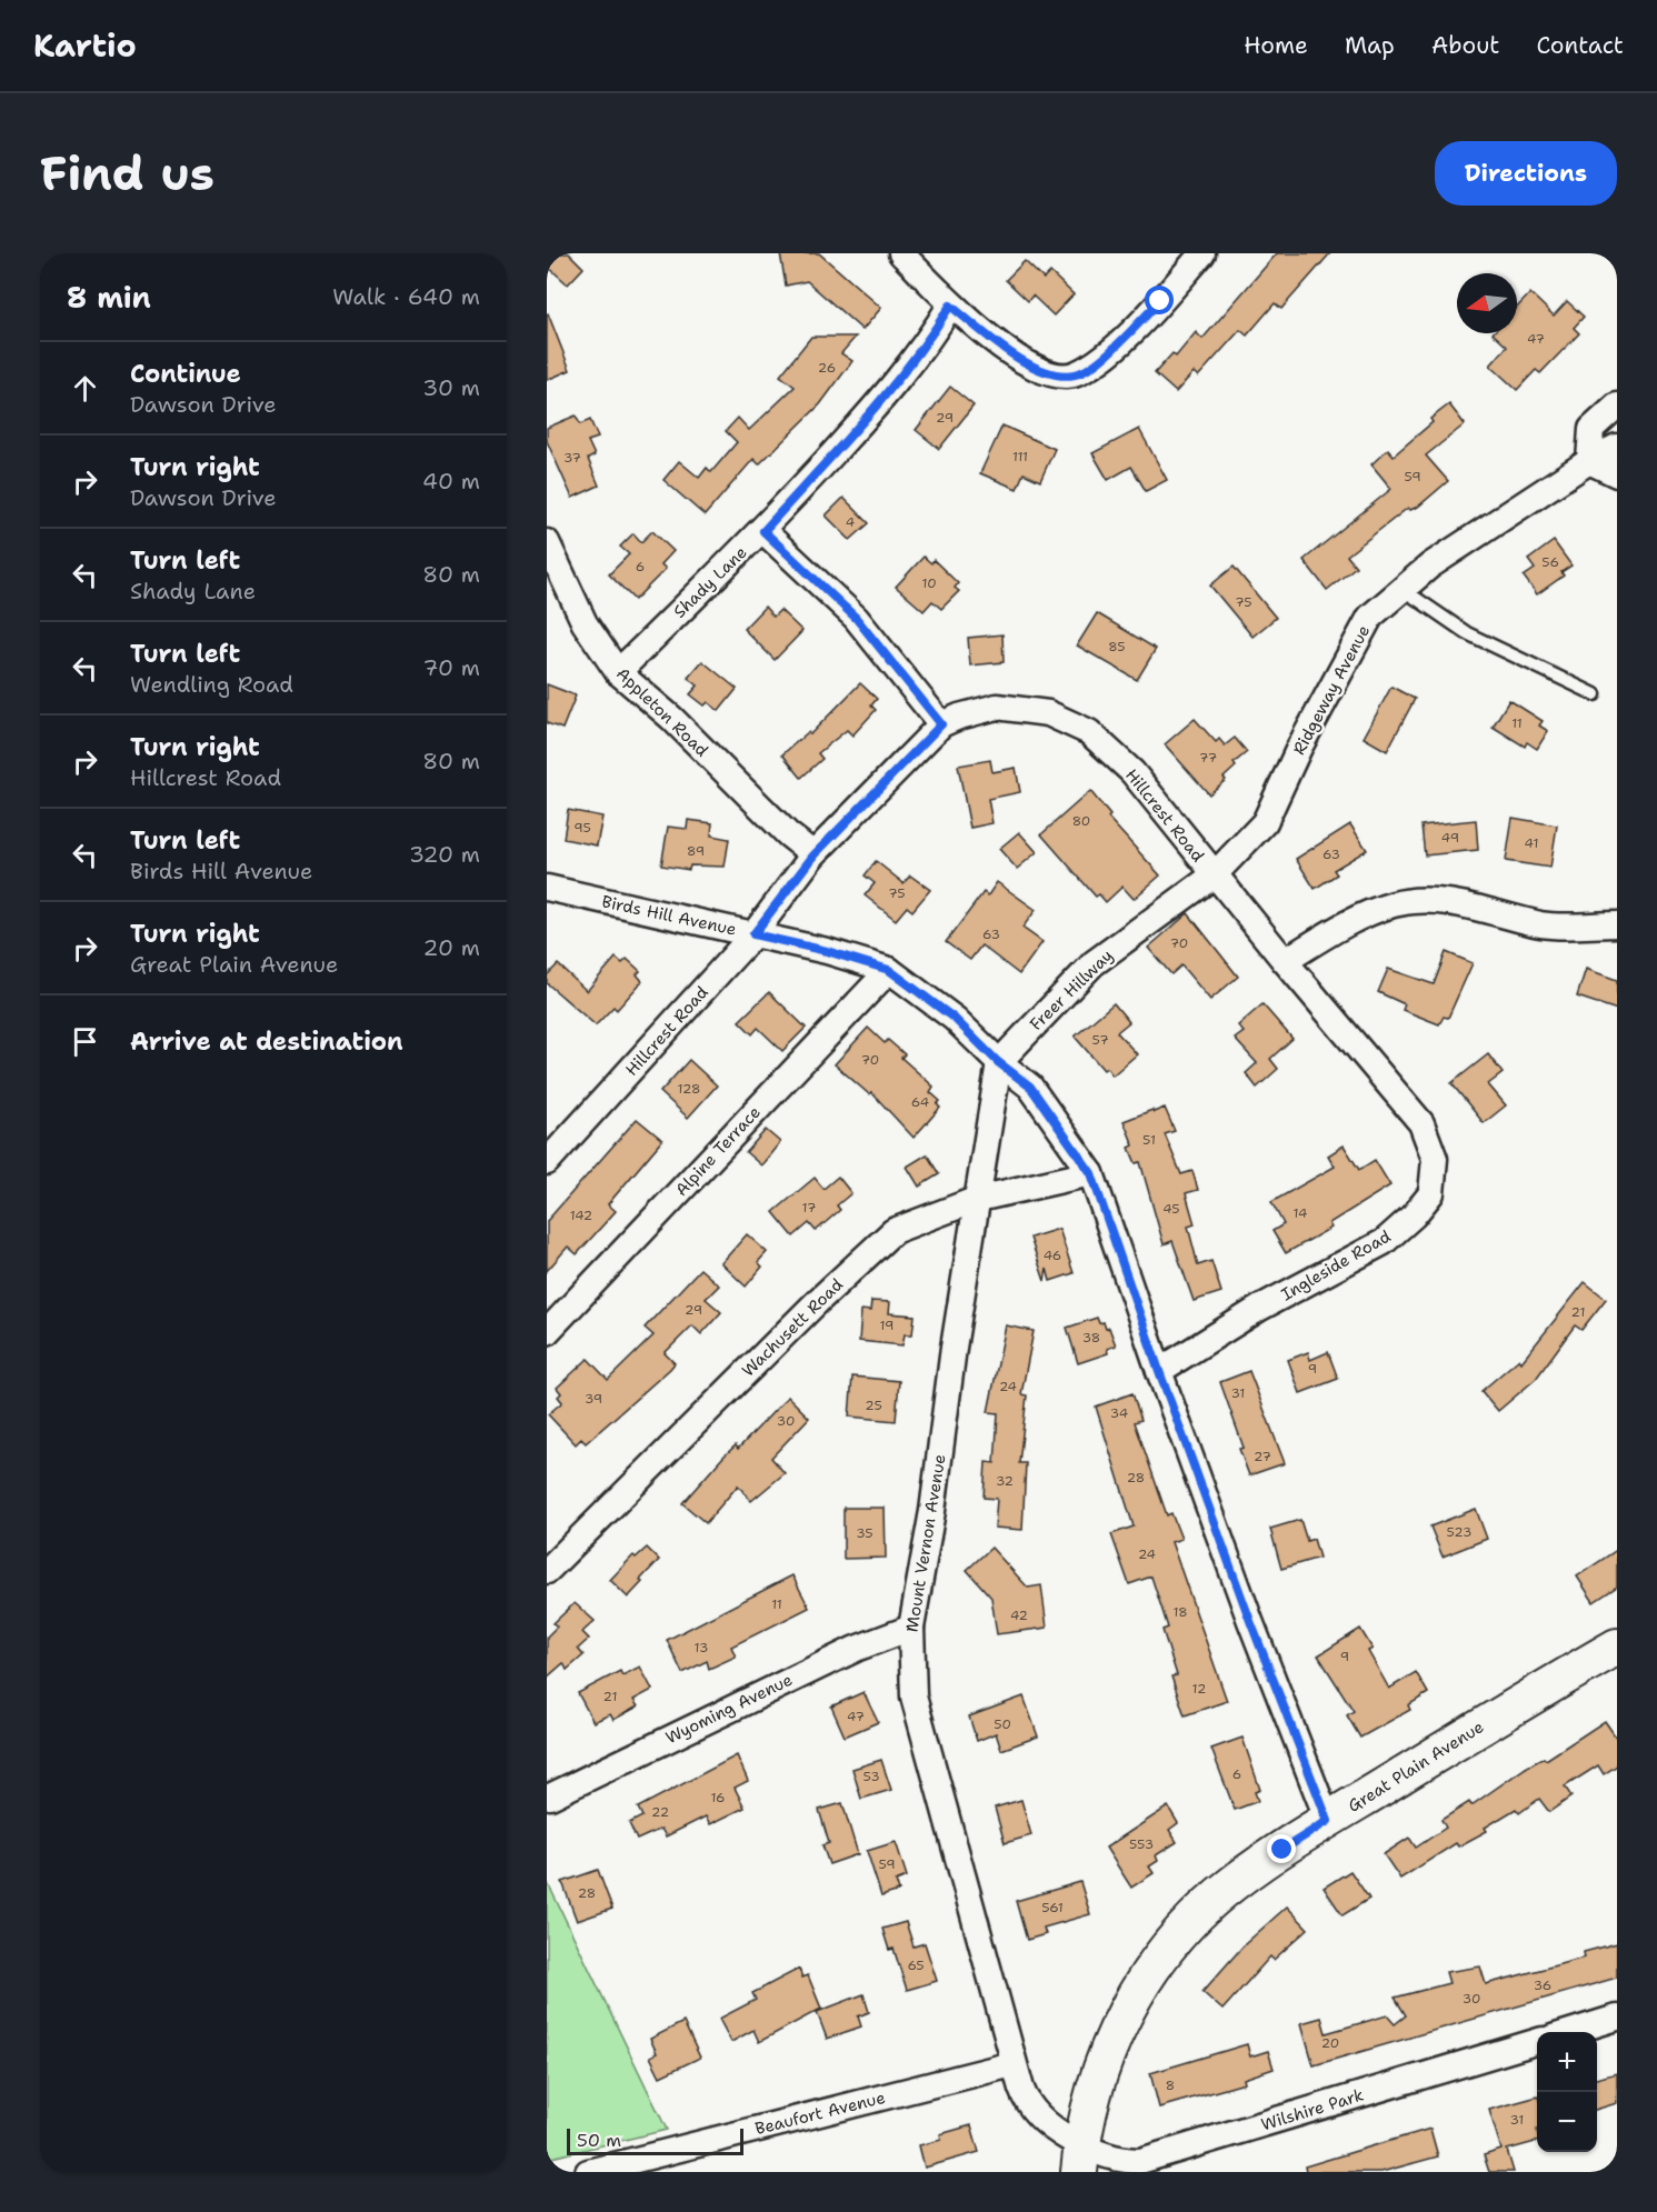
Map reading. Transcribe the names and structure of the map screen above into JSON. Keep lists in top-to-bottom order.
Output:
{
  "streets": {
    "main road": ["Great Plain Avenue"],
    "street": [
      "Shady Lane",
      "Ridgeway Avenue",
      "Appleton Road",
      "Hillcrest Road",
      "Birds Hill Avenue",
      "Freer Hillway",
      "Alpine Terrace",
      "Ingleside Road",
      "Wachusett Road",
      "Mount Vernon Avenue",
      "Wyoming Avenue",
      "Wilshire Park",
      "Beaufort Avenue"
    ]
  },
  "crossings": [
    ["Shady Lane", "Appleton Road"],
    ["Ridgeway Avenue", "Hillcrest Road"],
    ["Ridgeway Avenue", "Freer Hillway"],
    ["Appleton Road", "Hillcrest Road"],
    ["Hillcrest Road", "Birds Hill Avenue"],
    ["Hillcrest Road", "Freer Hillway"],
    ["Hillcrest Road", "Ingleside Road"],
    ["Birds Hill Avenue", "Freer Hillway"],
    ["Birds Hill Avenue", "Alpine Terrace"],
    ["Birds Hill Avenue", "Ingleside Road"],
    ["Birds Hill Avenue", "Wachusett Road"],
    ["Birds Hill Avenue", "Mount Vernon Avenue"],
    ["Birds Hill Avenue", "Great Plain Avenue"],
    ["Freer Hillway", "Mount Vernon Avenue"],
    ["Wachusett Road", "Mount Vernon Avenue"],
    ["Mount Vernon Avenue", "Wyoming Avenue"],
    ["Mount Vernon Avenue", "Great Plain Avenue"],
    ["Mount Vernon Avenue", "Wilshire Park"],
    ["Mount Vernon Avenue", "Beaufort Avenue"],
    ["Great Plain Avenue", "Wilshire Park"]
  ],
  "house_numbers": [
    "47",
    "26",
    "29",
    "111",
    "37",
    "59",
    "4",
    "56",
    "6",
    "10",
    "75",
    "85",
    "11",
    "77",
    "80",
    "95",
    "49",
    "41",
    "89",
    "63",
    "75",
    "63",
    "70",
    "57",
    "70",
    "128",
    "64",
    "51",
    "17",
    "45",
    "14",
    "142",
    "46",
    "29",
    "21",
    "19",
    "38",
    "9",
    "24",
    "31",
    "39",
    "25",
    "34",
    "30",
    "27",
    "28",
    "32",
    "523",
    "35",
    "24",
    "11",
    "18",
    "42",
    "13",
    "9",
    "12",
    "21",
    "47",
    "50",
    "6",
    "53",
    "16",
    "22",
    "553",
    "59",
    "28",
    "561",
    "65",
    "36",
    "30",
    "20",
    "8",
    "31"
  ],
  "scale_bar": "50 m",
  "north": "left",
  "page": {
    "header": "Kartio",
    "nav": [
      "Home",
      "Map",
      "About",
      "Contact"
    ],
    "buttons": "Directions",
    "title": "Find us",
    "heading": ["8 min", "Walk · 640 m"],
    "list": [
      ["Continue", "Dawson Drive", "30 m"],
      ["Turn right", "Dawson Drive", "40 m"],
      ["Turn left", "Shady Lane", "80 m"],
      ["Turn left", "Wendling Road", "70 m"],
      ["Turn right", "Hillcrest Road", "80 m"],
      ["Turn left", "Birds Hill Avenue", "320 m"],
      ["Turn right", "Great Plain Avenue", "20 m"],
      "Arrive at destination"
    ],
    "map_buttons": ["+", "−"],
    "scale": "50 m"
  }
}
